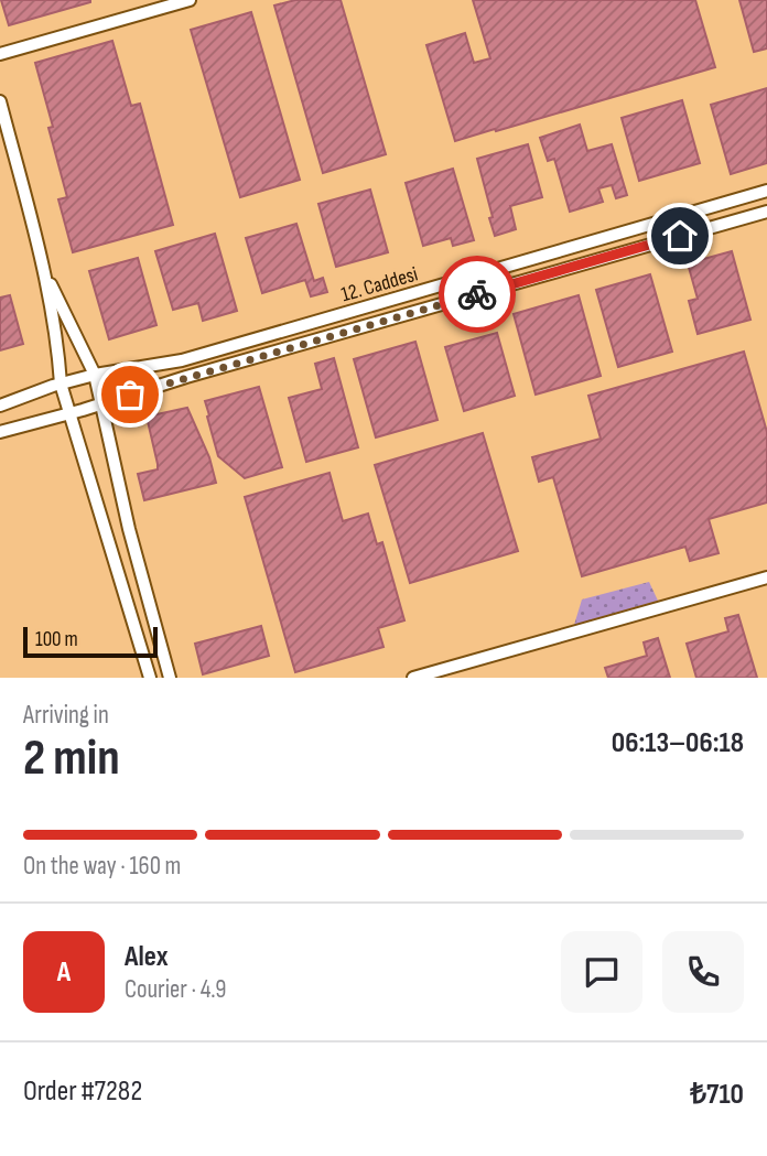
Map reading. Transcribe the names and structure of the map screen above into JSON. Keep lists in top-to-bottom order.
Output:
{
  "streets": {
    "street": ["12. Caddesi"]
  },
  "scale_bar": "100 m",
  "page": {
    "scale": "100 m",
    "heading": ["2 min", "Arriving in", "06:13–06:18"],
    "panel": [
      "Alex",
      "Courier · 4.9",
      "Order #7282",
      "₺710"
    ],
    "bar": "On the way · 160 m",
    "round": "A"
  }
}
